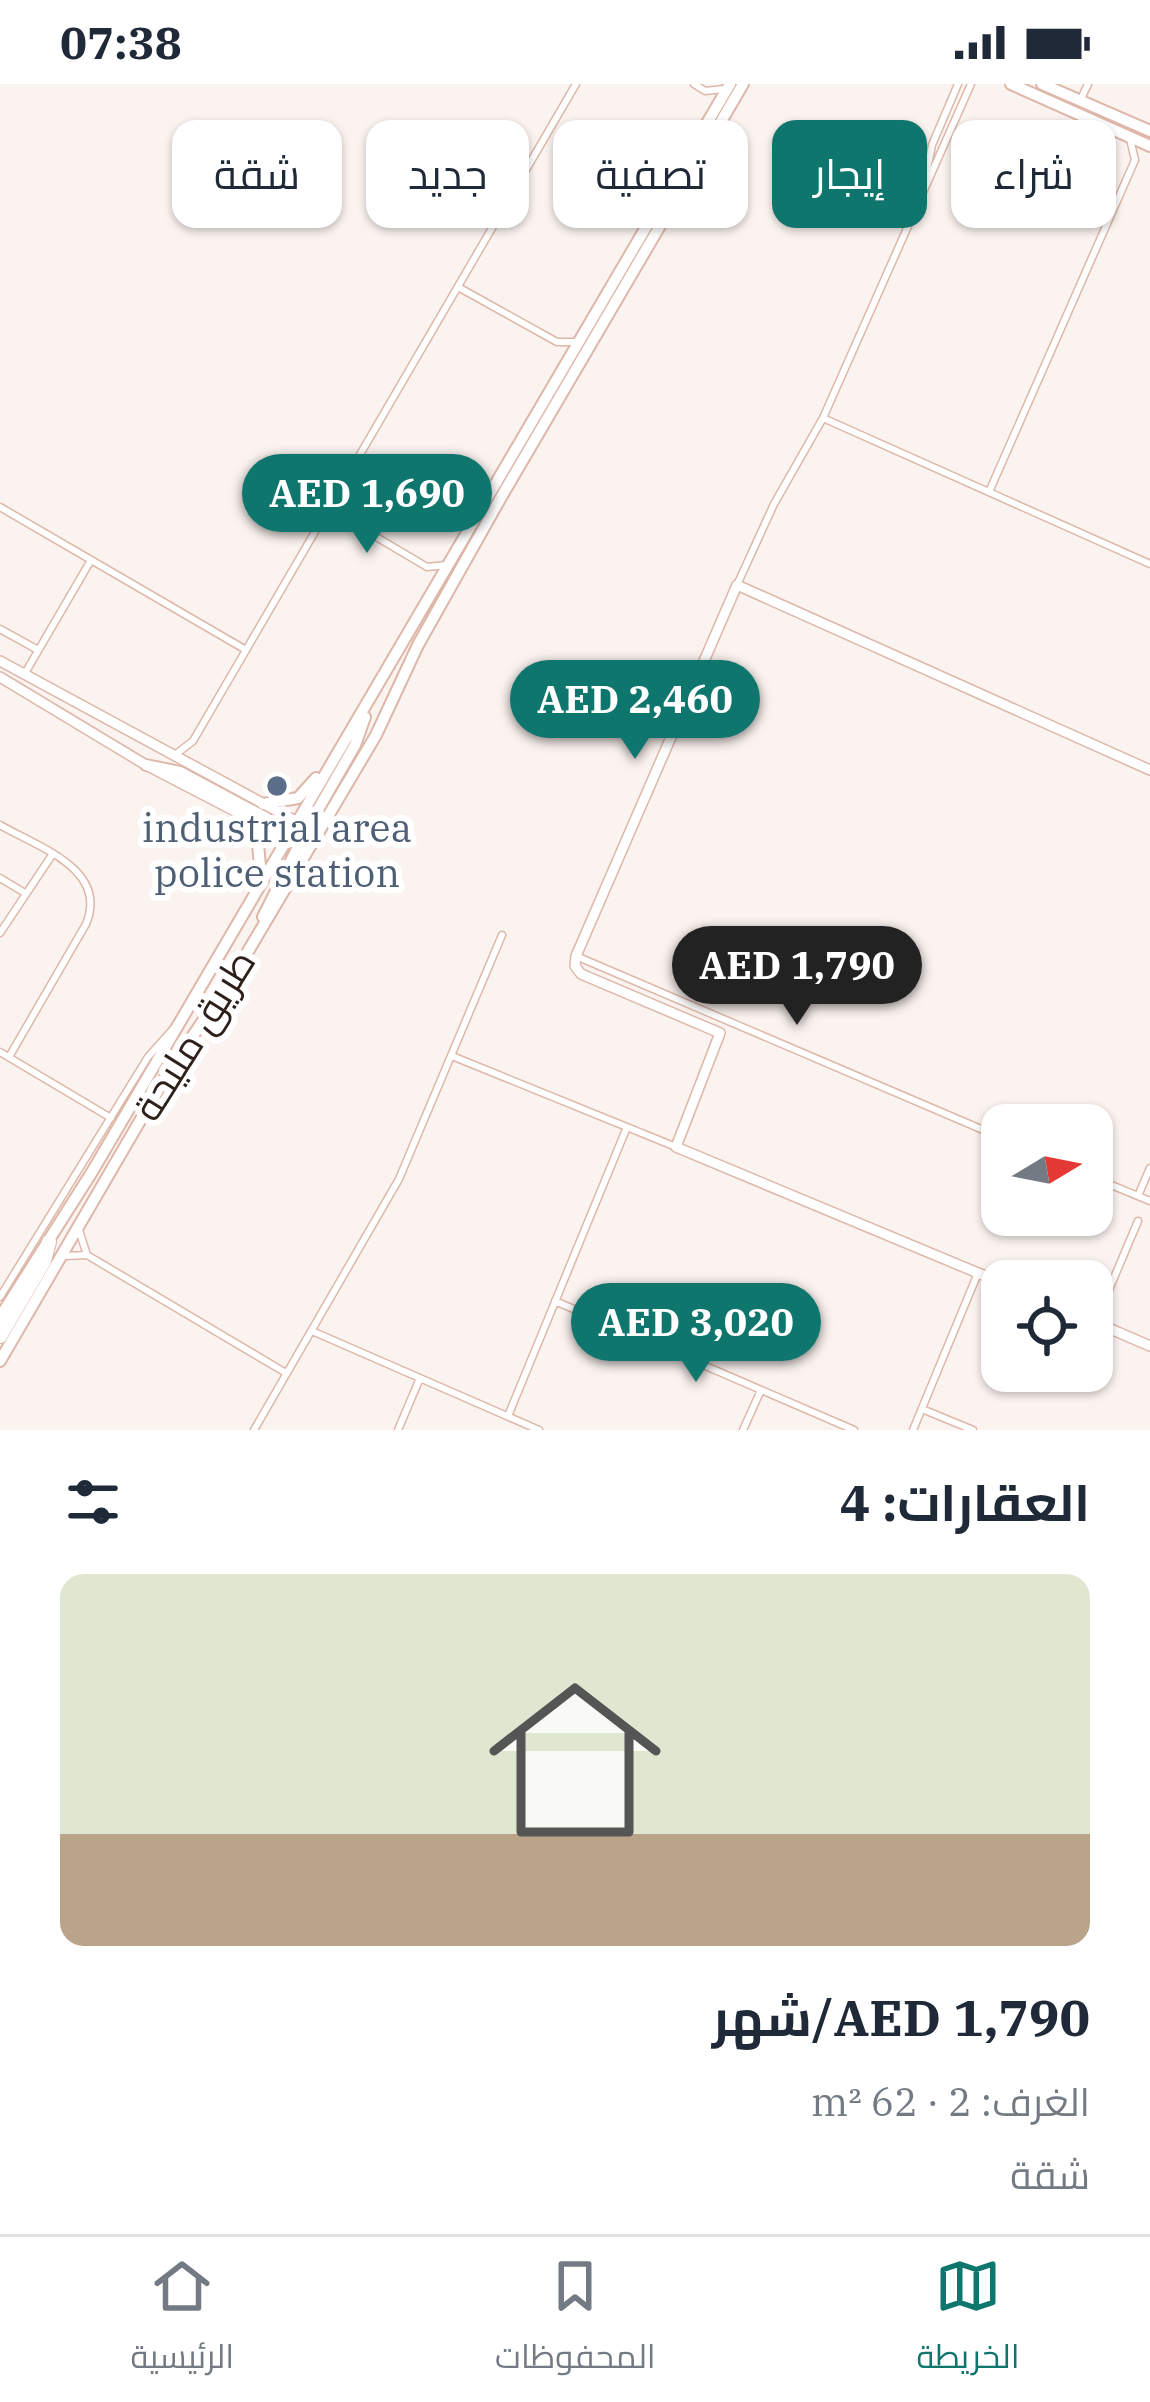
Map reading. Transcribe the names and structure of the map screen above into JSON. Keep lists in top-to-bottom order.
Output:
{
  "streets": {
    "main road": ["طريق مليحة"]
  },
  "places": ["industrial area police station"],
  "north": "right",
  "page": {
    "status": "07:38",
    "chip": [
      "شراء",
      "إيجار",
      "تصفية",
      "جديد",
      "شقة"
    ],
    "price": [
      "AED 1,690",
      "AED 2,460",
      "AED 1,790",
      "AED 3,020"
    ],
    "heading": "العقارات: 4",
    "list": [
      {
        "name": "AED 1,790/شهر",
        "note": "الغرف: 2 · 62 m² · شقة"
      }
    ],
    "tabs": ["الخريطة", "المحفوظات", "الرئيسية"]
  }
}
